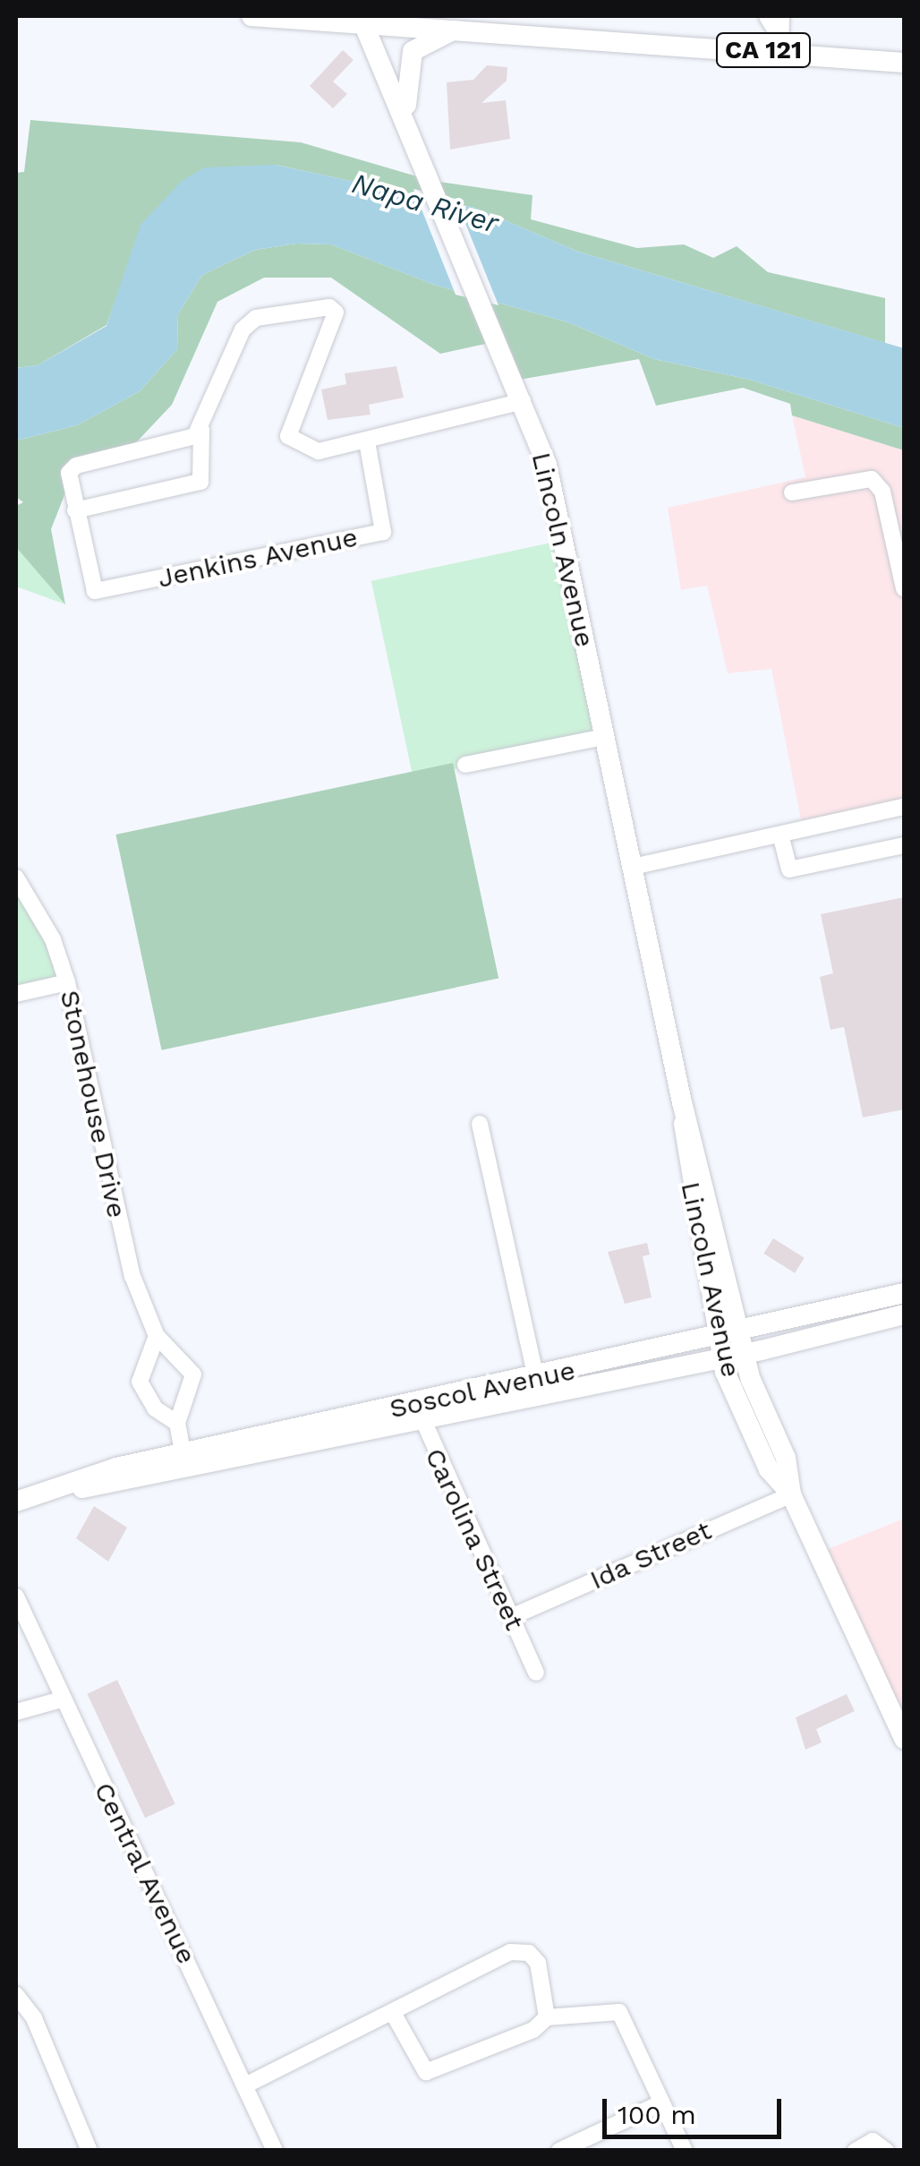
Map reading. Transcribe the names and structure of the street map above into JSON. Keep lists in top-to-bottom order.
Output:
{
  "streets": {
    "main road": ["CA 121", "Lincoln Avenue", "Soscol Avenue"],
    "street": [
      "Jenkins Avenue",
      "Stonehouse Drive",
      "Carolina Street",
      "Ida Street",
      "Central Avenue"
    ]
  },
  "crossings": [
    ["CA 121", "Lincoln Avenue"],
    ["Lincoln Avenue", "Soscol Avenue"],
    ["Lincoln Avenue", "Ida Street"],
    ["Stonehouse Drive", "Soscol Avenue"],
    ["Soscol Avenue", "Carolina Street"],
    ["Carolina Street", "Ida Street"]
  ],
  "water": ["Napa River"],
  "scale_bar": "100 m"
}
